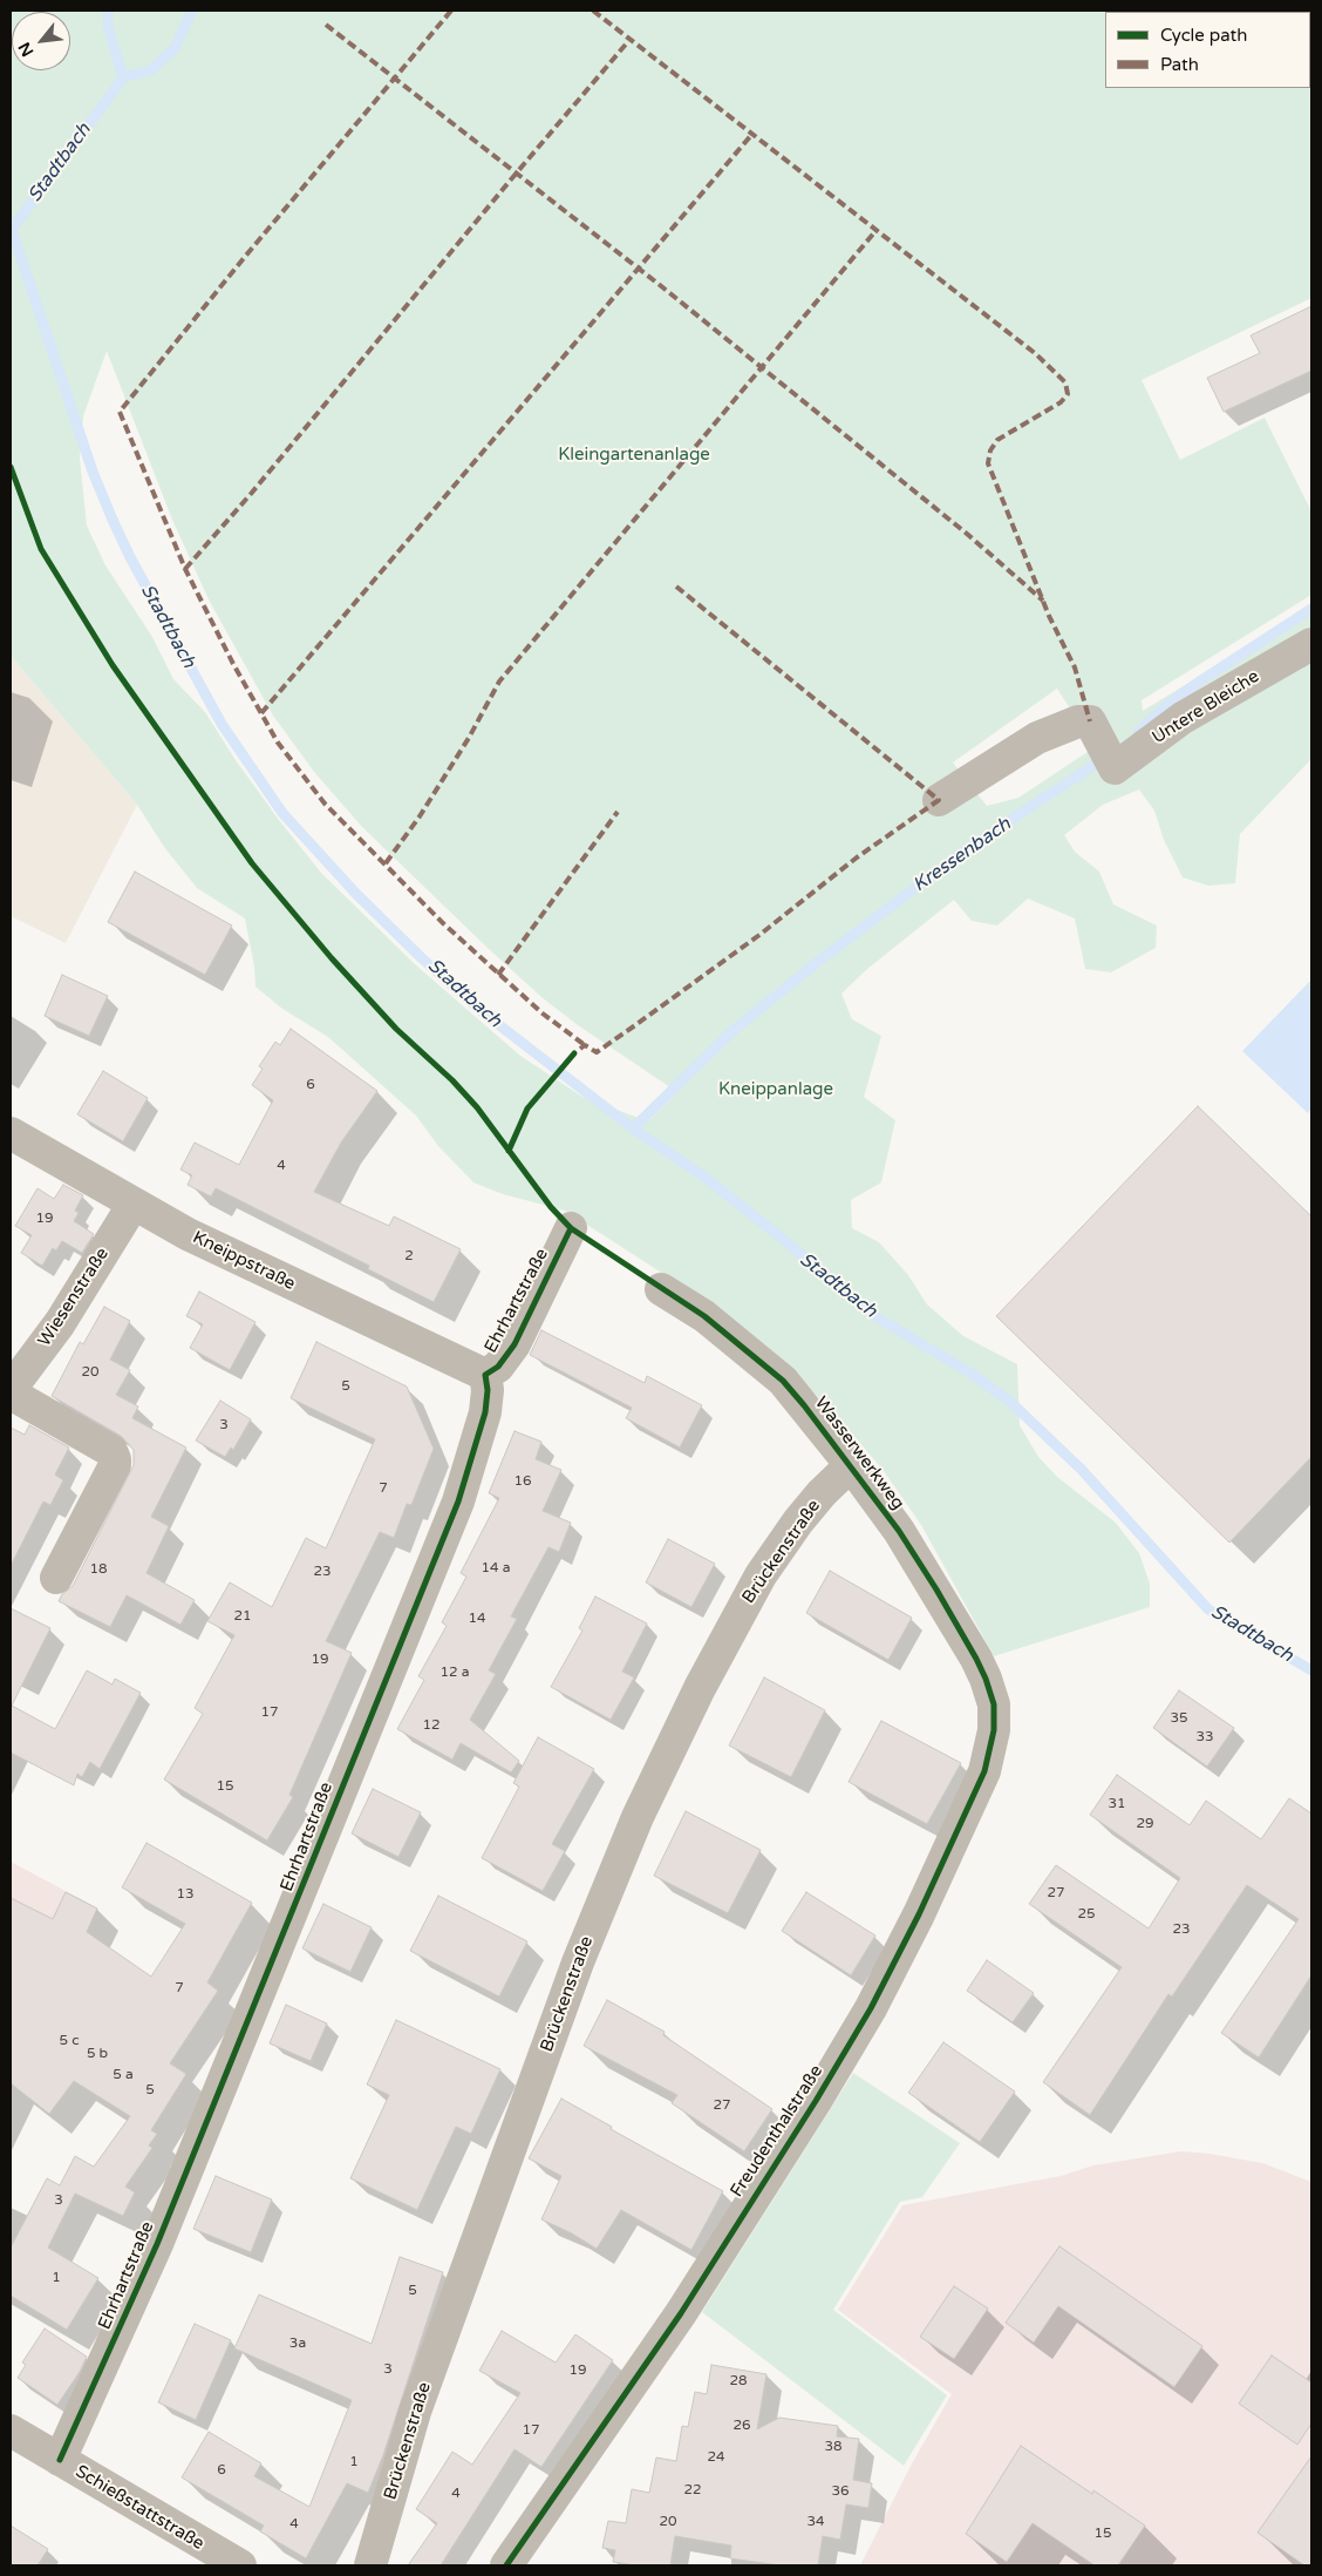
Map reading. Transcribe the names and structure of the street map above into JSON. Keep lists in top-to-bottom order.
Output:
{
  "streets": {
    "street": [
      "Untere Bleiche",
      "Kneippstraße",
      "Wiesenstraße",
      "Ehrhartstraße",
      "Wasserwerkweg",
      "Brückenstraße",
      "Freudenthalstraße",
      "Schießstattstraße"
    ]
  },
  "crossings": [
    ["Kneippstraße", "Wiesenstraße"],
    ["Kneippstraße", "Ehrhartstraße"],
    ["Ehrhartstraße", "Schießstattstraße"],
    ["Wasserwerkweg", "Brückenstraße"],
    ["Wasserwerkweg", "Freudenthalstraße"]
  ],
  "water": ["Stadtbach", "Kressenbach"],
  "parks": ["Kleingartenanlage", "Kneippanlage"],
  "house_numbers": [
    "6",
    "4",
    "19",
    "2",
    "20",
    "5",
    "3",
    "16",
    "7",
    "14 a",
    "18",
    "23",
    "21",
    "14",
    "19",
    "12 a",
    "17",
    "35",
    "12",
    "33",
    "15",
    "31",
    "29",
    "27",
    "13",
    "25",
    "23",
    "7",
    "5 c",
    "5 b",
    "5 a",
    "5",
    "27",
    "3",
    "1",
    "5",
    "3a",
    "3",
    "19",
    "28",
    "26",
    "17",
    "38",
    "24",
    "1",
    "6",
    "22",
    "36",
    "4",
    "20",
    "34",
    "4",
    "15"
  ],
  "legend": ["Cycle path", "Path"],
  "north": "bottom left"
}
